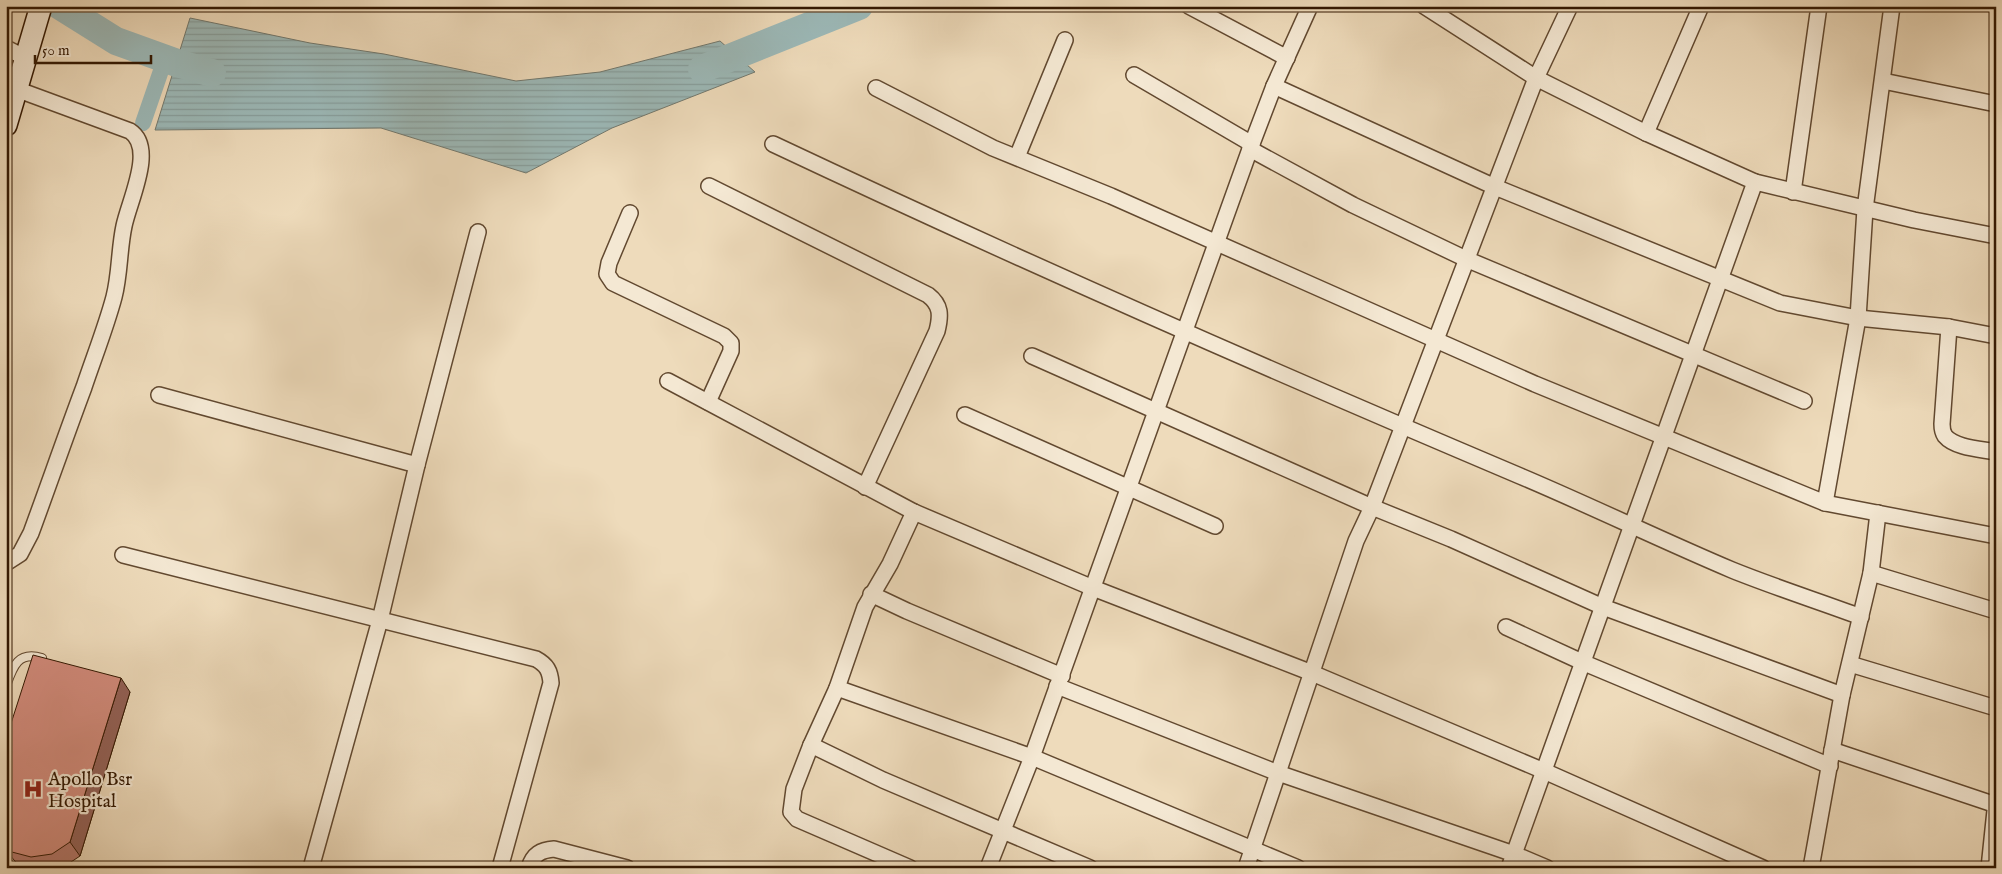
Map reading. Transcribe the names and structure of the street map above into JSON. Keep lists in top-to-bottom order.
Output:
{
  "places": {
    "hospital": ["Apollo Bsr Hospital"]
  },
  "scale_bar": "50 m"
}
